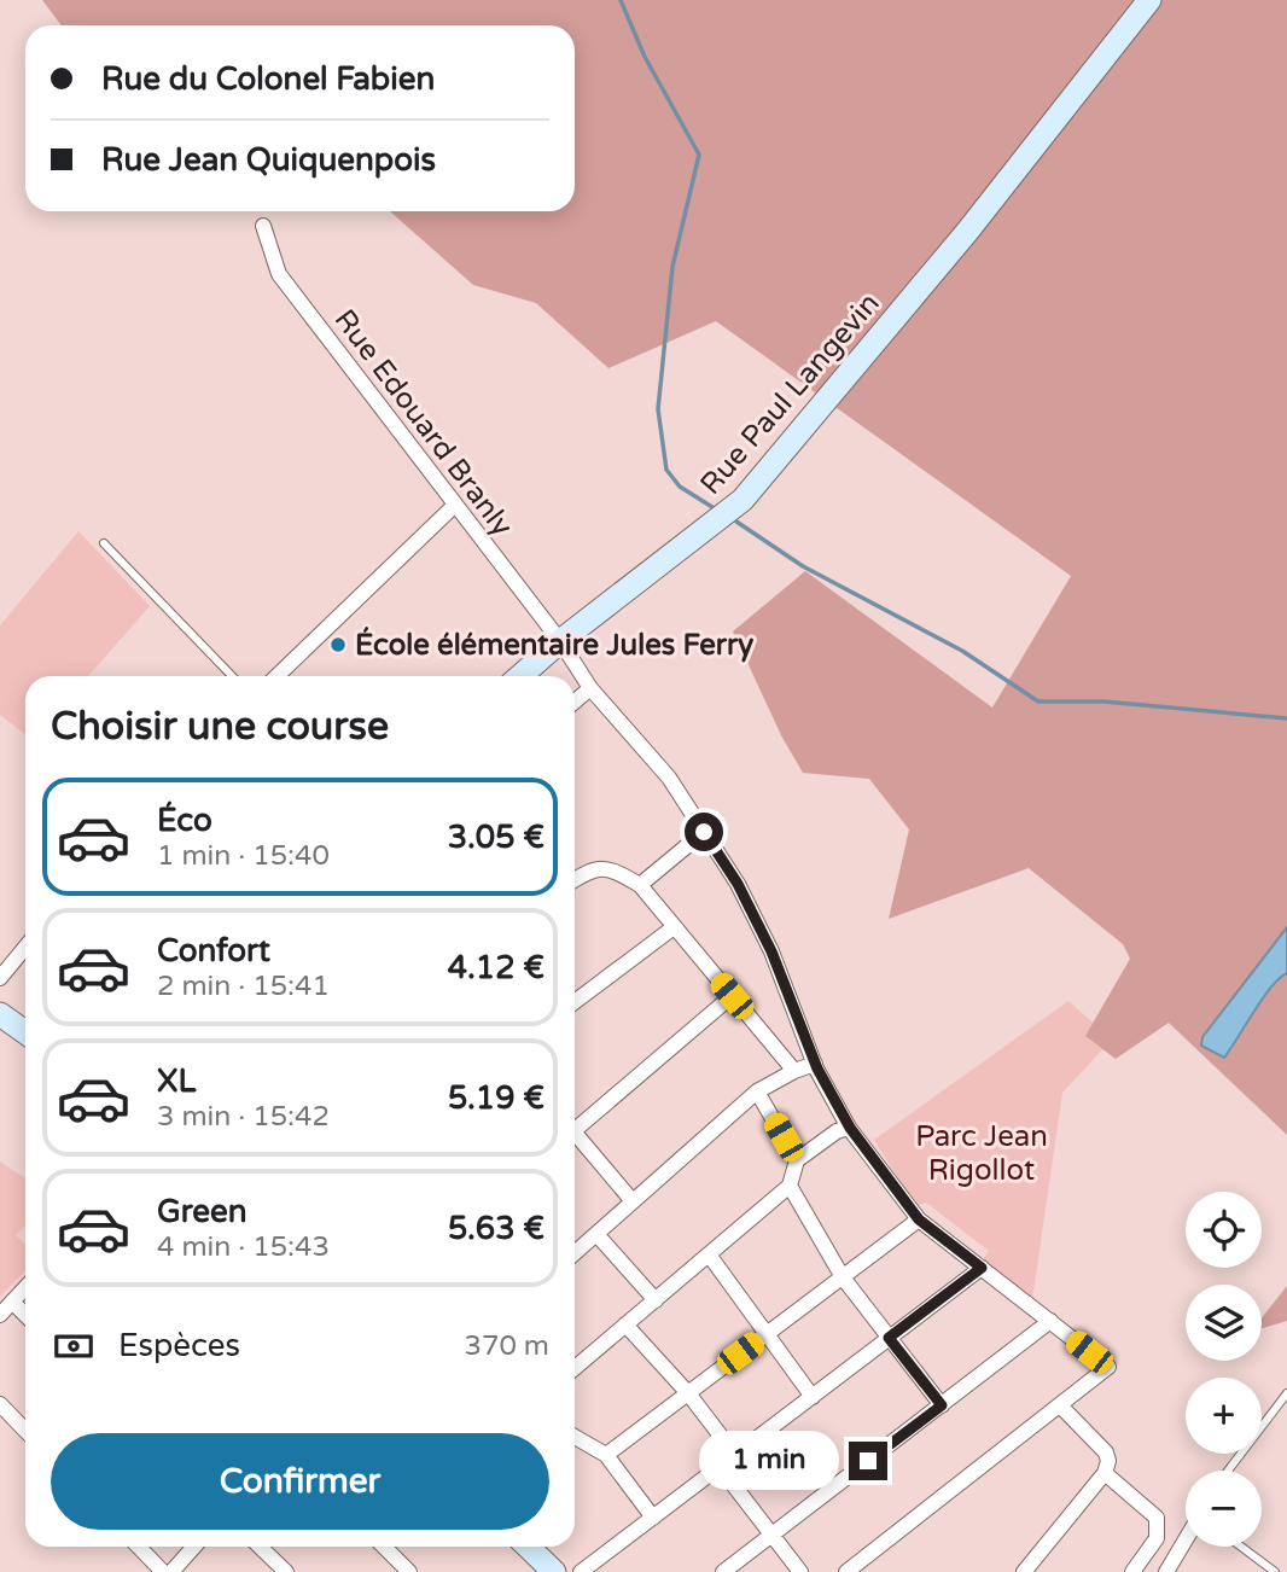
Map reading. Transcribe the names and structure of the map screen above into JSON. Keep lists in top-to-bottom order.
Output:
{
  "streets": {
    "main road": ["Rue Paul Langevin"],
    "street": ["Rue Edouard Branly"]
  },
  "crossings": [
    ["Rue Paul Langevin", "Rue Edouard Branly"]
  ],
  "parks": ["Parc Jean Rigollot"],
  "places": ["École élémentaire Jules Ferry"],
  "page": {
    "banner": ["Rue du Colonel Fabien", "Rue Jean Quiquenpois"],
    "heading": "Choisir une course",
    "list": [
      {
        "name": "Éco",
        "note": "1 min · 15:40",
        "value": "3.05 €"
      },
      {
        "name": "Confort",
        "note": "2 min · 15:41",
        "value": "4.12 €"
      },
      {
        "name": "XL",
        "note": "3 min · 15:42",
        "value": "5.19 €"
      },
      {
        "name": "Green",
        "note": "4 min · 15:43",
        "value": "5.63 €"
      }
    ],
    "map_buttons": ["+", "−"],
    "pay": ["Espèces", "370 m"],
    "buttons": "Confirmer",
    "bubble": "1 min"
  }
}
